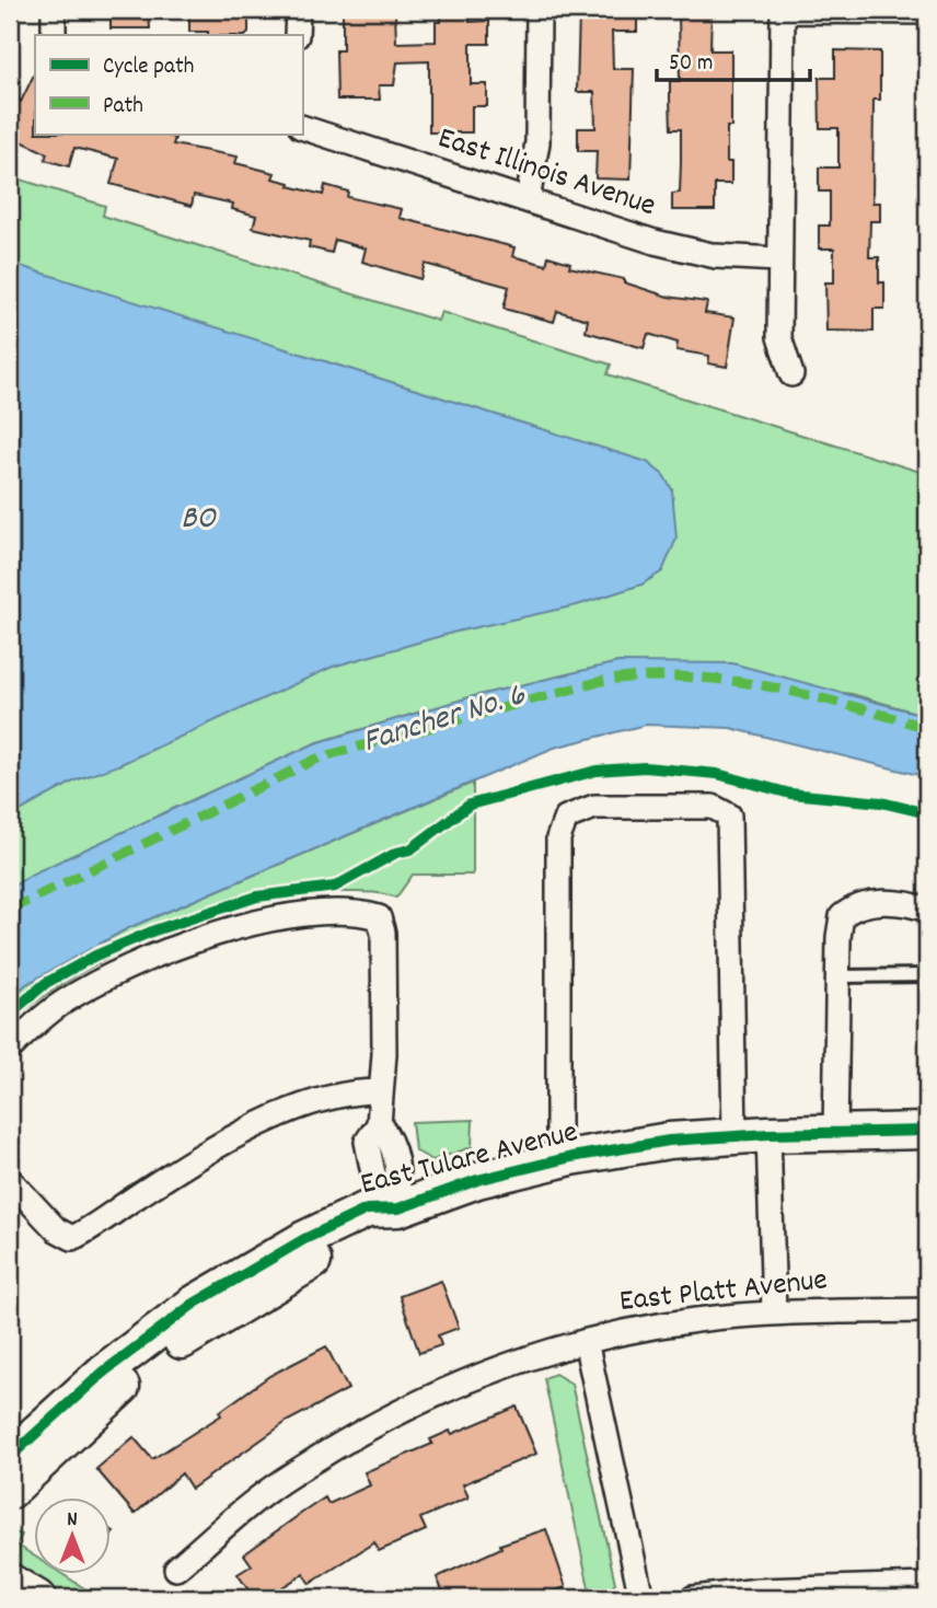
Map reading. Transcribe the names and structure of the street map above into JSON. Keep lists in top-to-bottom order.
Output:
{
  "streets": {
    "street": ["East Illinois Avenue", "East Tulare Avenue", "East Platt Avenue"]
  },
  "water": ["BO", "Fancher No. 6"],
  "legend": ["Cycle path", "Path"],
  "scale_bar": "50 m",
  "north": "top"
}
